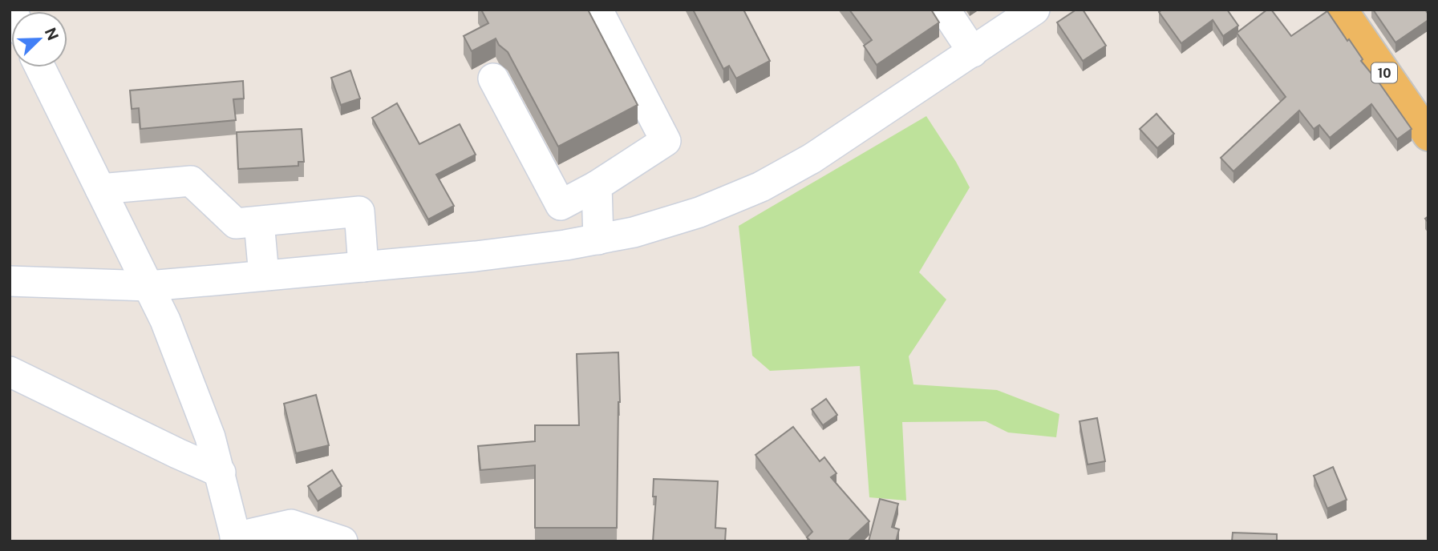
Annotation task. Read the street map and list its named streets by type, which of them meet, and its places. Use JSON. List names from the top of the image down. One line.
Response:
{"streets":{"main road":["10"]},"north":"top right"}
